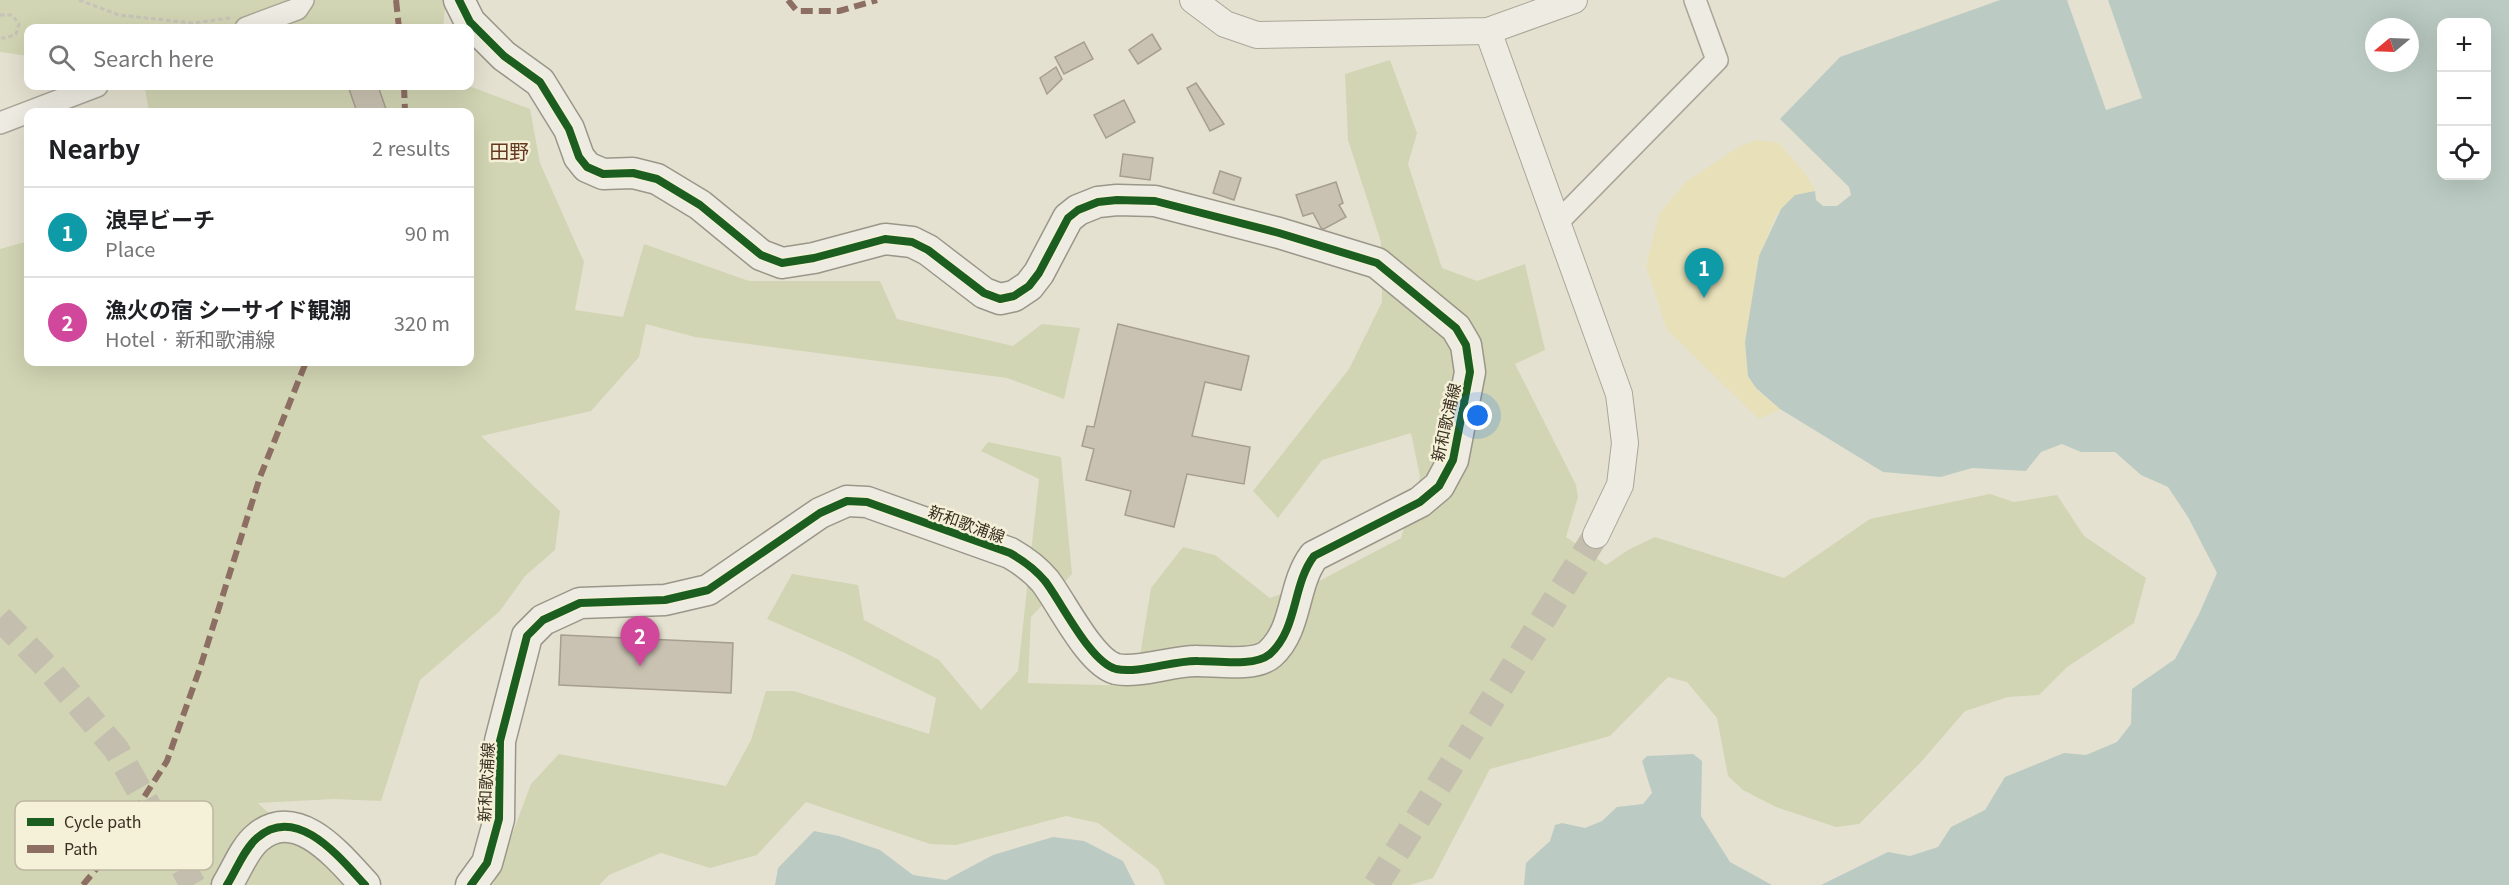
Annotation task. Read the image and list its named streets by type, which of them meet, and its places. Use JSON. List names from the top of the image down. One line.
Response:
{"streets":{"main road":["新和歌浦線"]},"districts":["田野"],"legend":["Cycle path","Path"],"north":"left","page":{"map_buttons":["+","−"],"search":"Search here","heading":["Nearby","2 results"],"list":[{"mark":"1","name":"浪早ビーチ","note":"Place","value":"90 m"},{"mark":"2","name":"漁火の宿 シーサイド観潮","note":"Hotel · 新和歌浦線","value":"320 m"}],"pins":["1","2"]}}
